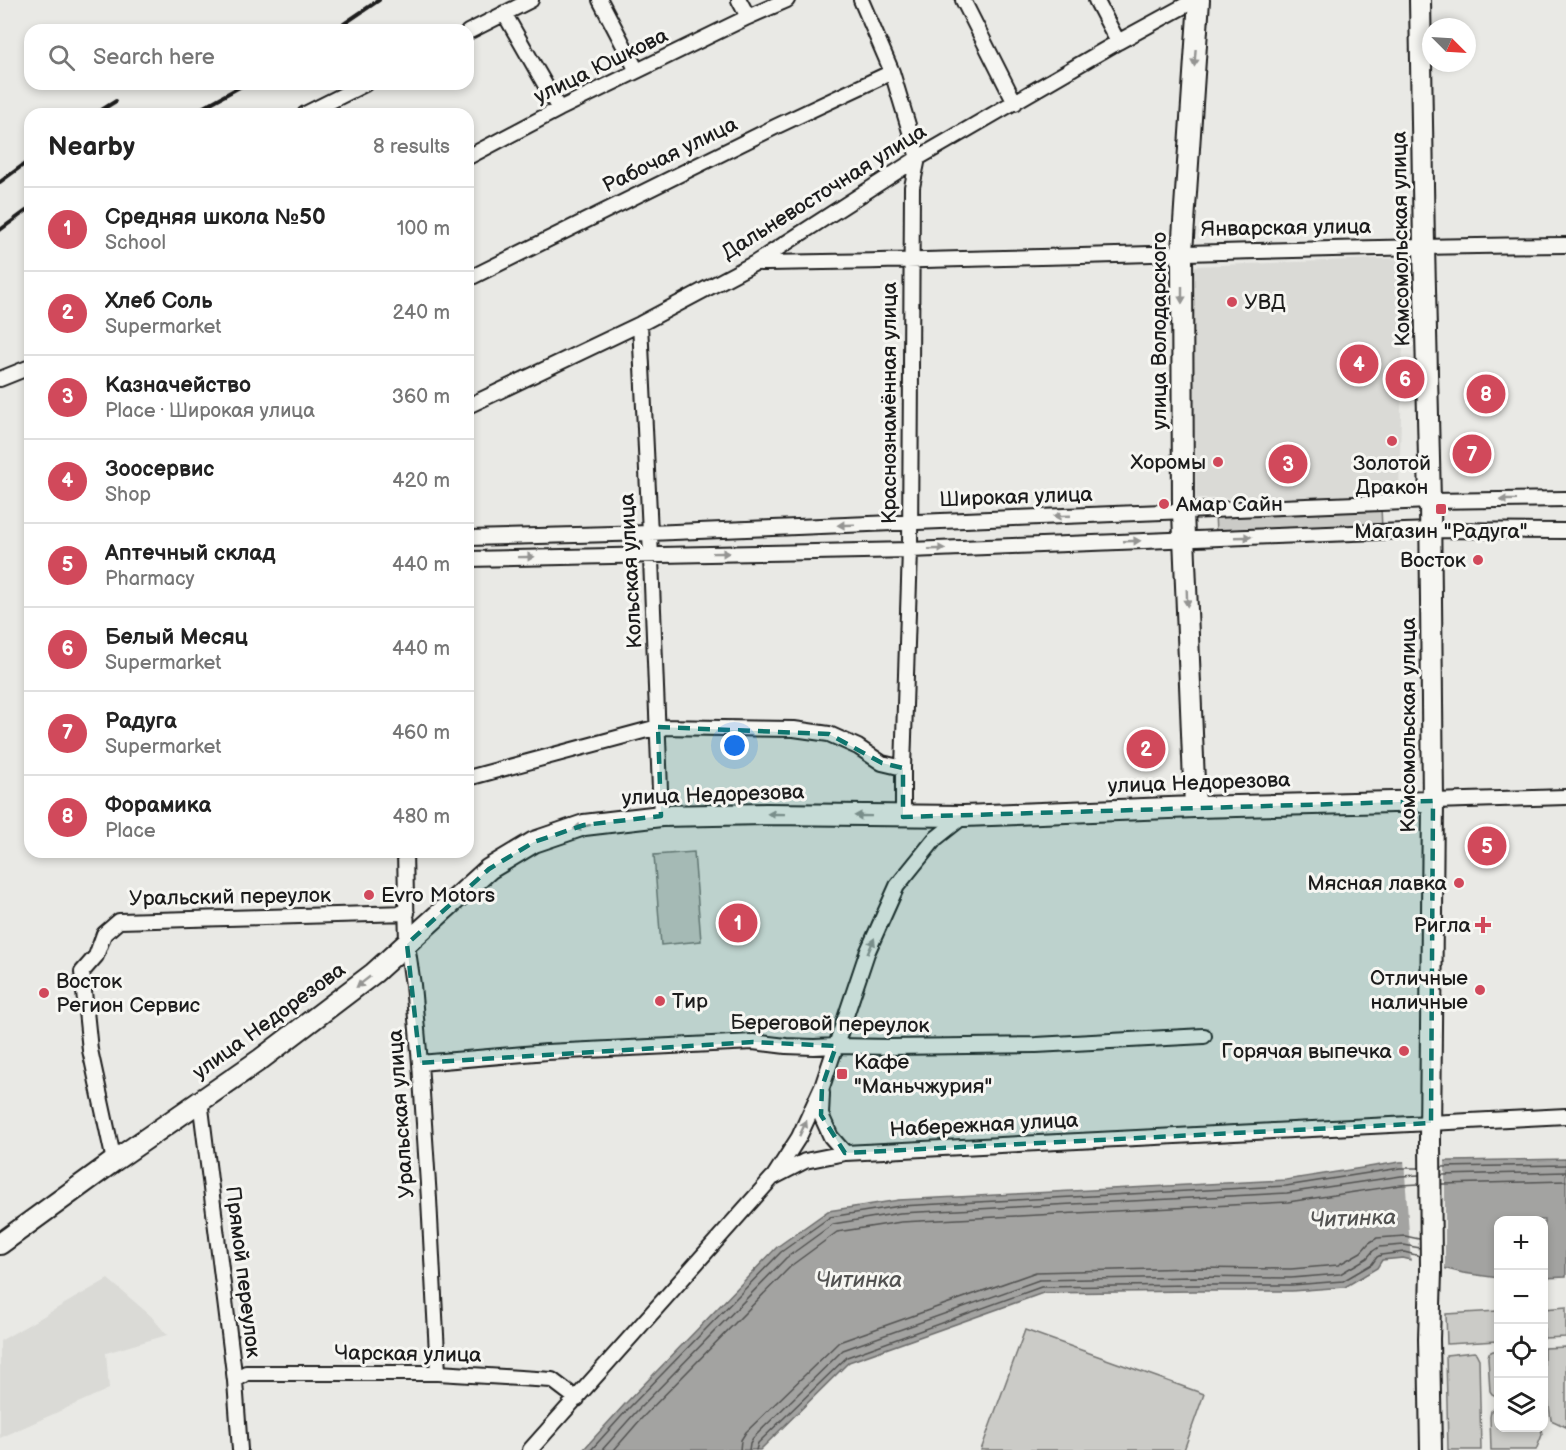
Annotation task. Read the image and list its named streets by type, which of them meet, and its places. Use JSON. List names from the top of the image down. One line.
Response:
{"streets":{"main road":["Комсомольская улица","улица Володарского","улица Недорезова"],"street":["улица Юшкова","Рабочая улица","Дальневосточная улица","Январская улица","Краснознамённая улица","Широкая улица","Кольская улица","Уральский переулок","Береговой переулок","Уральская улица","Набережная улица","Прямой переулок","Чарская улица"]},"crossings":[["Рабочая улица","Краснознамённая улица"],["Дальневосточная улица","Январская улица"],["Дальневосточная улица","улица Володарского"],["Дальневосточная улица","Краснознамённая улица"],["Дальневосточная улица","Кольская улица"],["Январская улица","Комсомольская улица"],["Январская улица","улица Володарского"],["Январская улица","Краснознамённая улица"],["Комсомольская улица","Широкая улица"],["Комсомольская улица","улица Недорезова"],["Комсомольская улица","Набережная улица"],["улица Володарского","Широкая улица"],["улица Володарского","улица Недорезова"],["Краснознамённая улица","Широкая улица"],["Краснознамённая улица","улица Недорезова"],["Широкая улица","Кольская улица"],["Кольская улица","улица Недорезова"],["улица Недорезова","Уральский переулок"],["улица Недорезова","Уральская улица"],["улица Недорезова","Прямой переулок"],["Уральский переулок","Уральская улица"],["Береговой переулок","Уральская улица"],["Уральская улица","Чарская улица"],["Набережная улица","Чарская улица"],["Прямой переулок","Чарская улица"]],"one_way":["улица Володарского","улица Недорезова"],"water":["Читинка"],"places":{"other":["УВД","Золотой Дракон","Хоромы","Амар Сайн","Восток","Мясная лавка","Evro Motors","Отличные наличные","Восток Регион Сервис","Тир","Горячая выпечка"],"transit":["Магазин \"Радуга\"","Кафе \"Маньчжурия\""],"health":["Ригла"]},"north":"bottom right","page":{"search":"Search here","heading":["Nearby","8 results"],"list":[{"mark":"1","name":"Средняя школа №50","note":"School","value":"100 m"},{"mark":"2","name":"Хлеб Соль","note":"Supermarket","value":"240 m"},{"mark":"3","name":"Казначейство","note":"Place · Широкая улица","value":"360 m"},{"mark":"4","name":"Зоосервис","note":"Shop","value":"420 m"},{"mark":"5","name":"Аптечный склад","note":"Pharmacy","value":"440 m"},{"mark":"6","name":"Белый Месяц","note":"Supermarket","value":"440 m"},{"mark":"7","name":"Радуга","note":"Supermarket","value":"460 m"},{"mark":"8","name":"Форамика","note":"Place","value":"480 m"}],"pins":["4","6","8","7","3","2","5","1"],"map_buttons":["+","−"]}}
